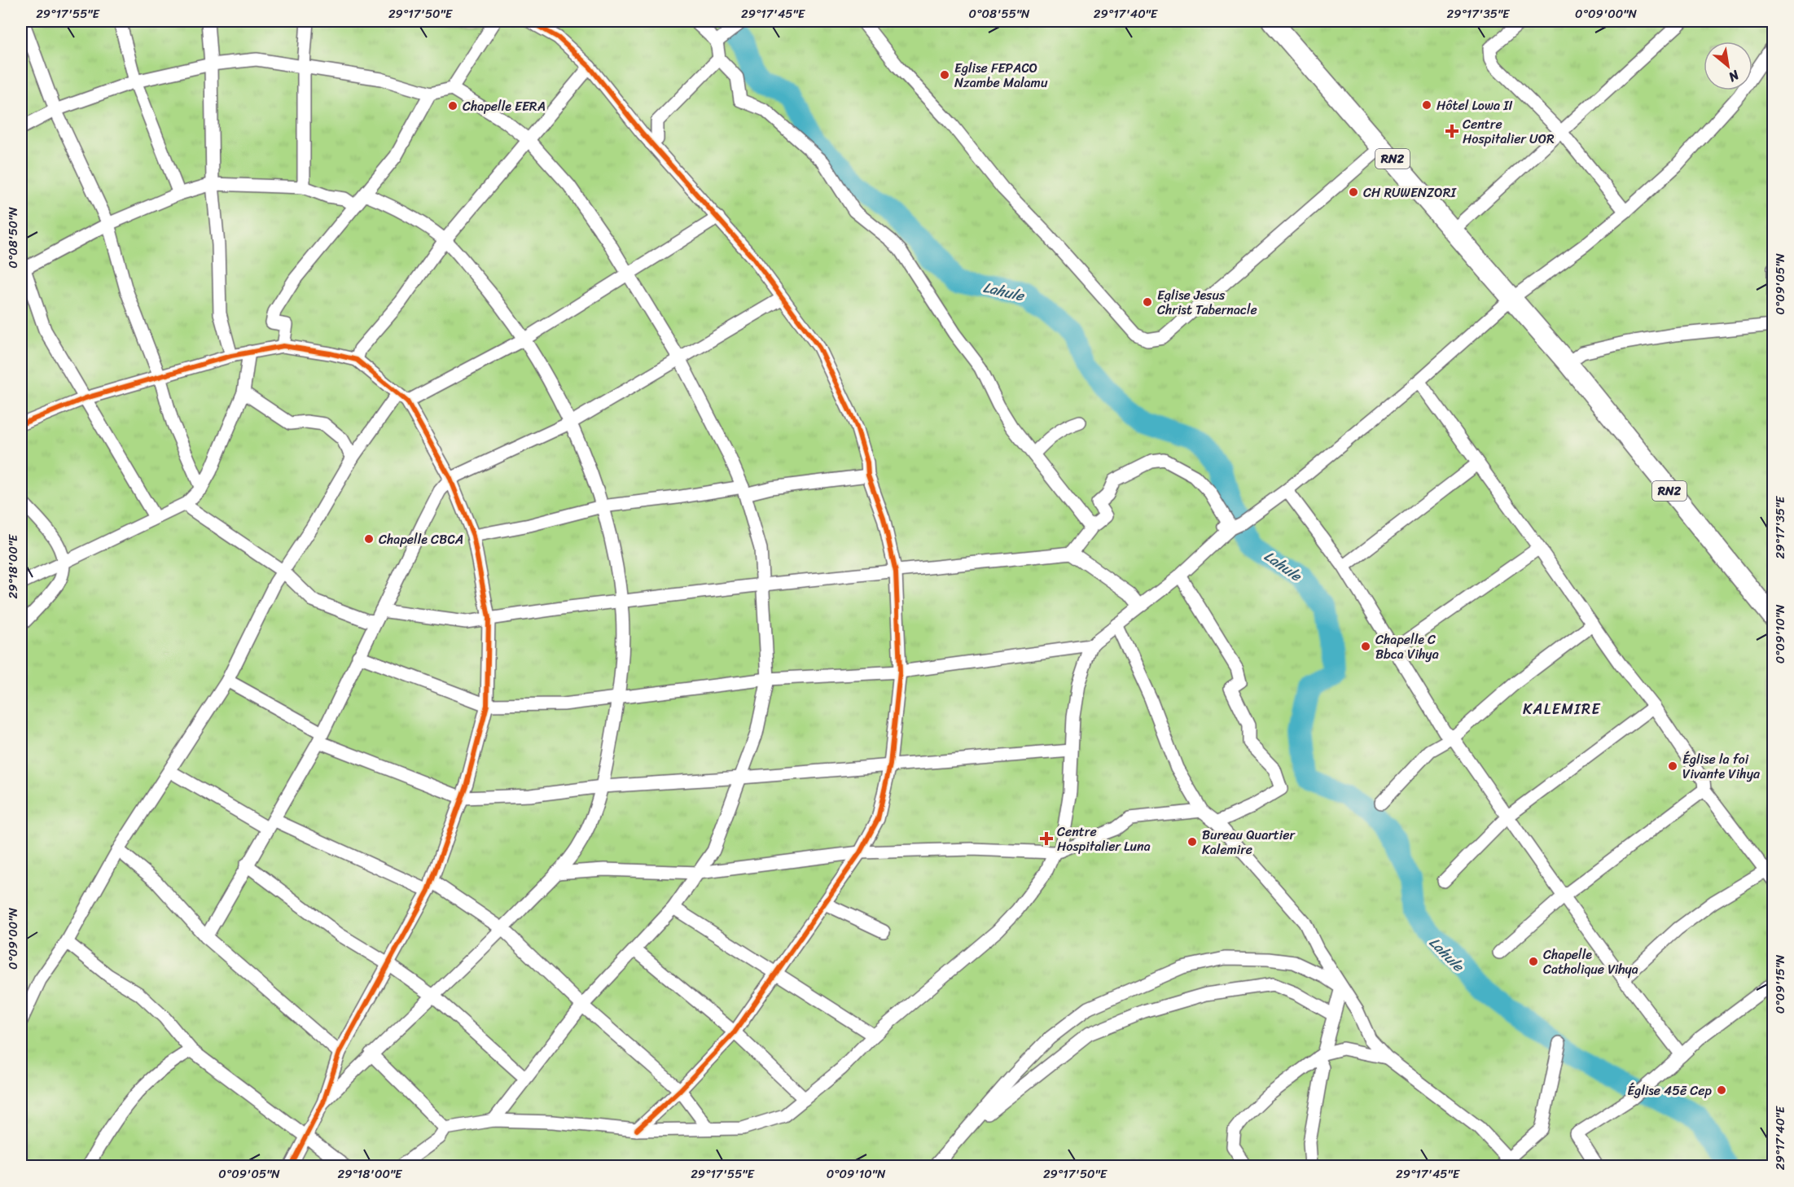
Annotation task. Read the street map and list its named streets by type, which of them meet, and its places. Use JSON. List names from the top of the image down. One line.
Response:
{"streets":{"highway":["RN2"]},"districts":["KALEMIRE"],"water":["Lahule"],"places":{"other":["Eglise FEPACO Nzambe Malamu","Hôtel Lowa II","Chapelle EERA","CH RUWENZORI","Eglise Jesus Christ Tabernacle","Chapelle CBCA","Chapelle C Bbca Vihya","Église la foi Vivante Vihya","Bureau Quartier Kalemire","Chapelle Catholique Vihya","Église 45ē Cep"],"health":["Centre Hospitalier UOR","Centre Hospitalier Luna"]},"north":"bottom right","coordinates":["29°17'55\"E","29°17'50\"E","29°17'45\"E","0°08'55\"N","29°17'40\"E","29°17'35\"E","0°09'00\"N","0°08'50\"N","0°09'05\"N","29°18'00\"E","0°09'10\"N","0°09'15\"N"]}
